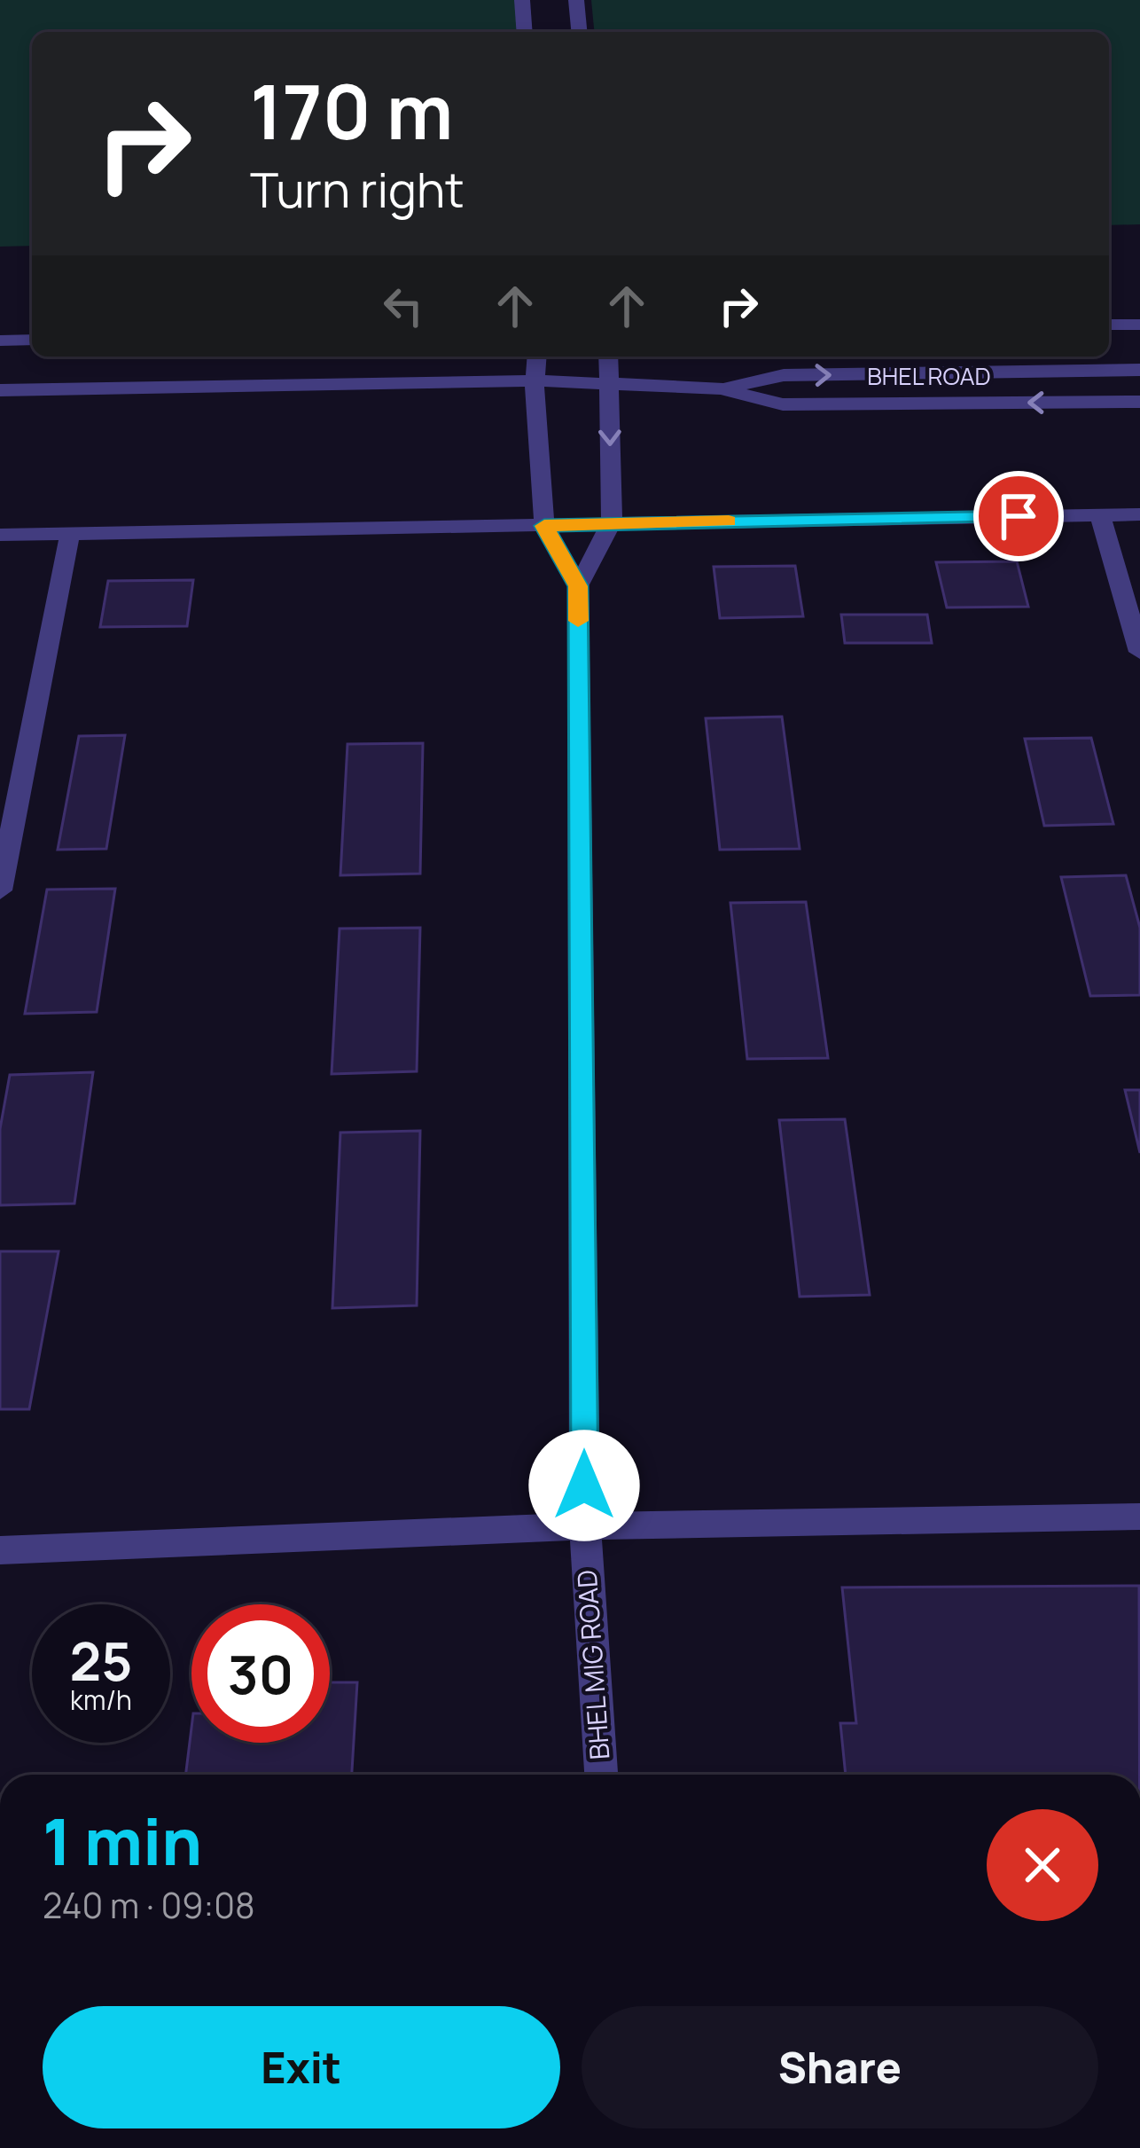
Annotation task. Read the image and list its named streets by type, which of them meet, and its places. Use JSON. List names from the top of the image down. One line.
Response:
{"streets":{"street":["BHEL ROAD","BHEL MIG ROAD"]},"crossings":[["BHEL ROAD","BHEL MIG ROAD"]],"page":{"turn":["170 m","Turn right"],"speed":"25 km/h","limit":"30","heading":["1 min","240 m · 09:08"],"buttons":["Exit","Share"]}}
